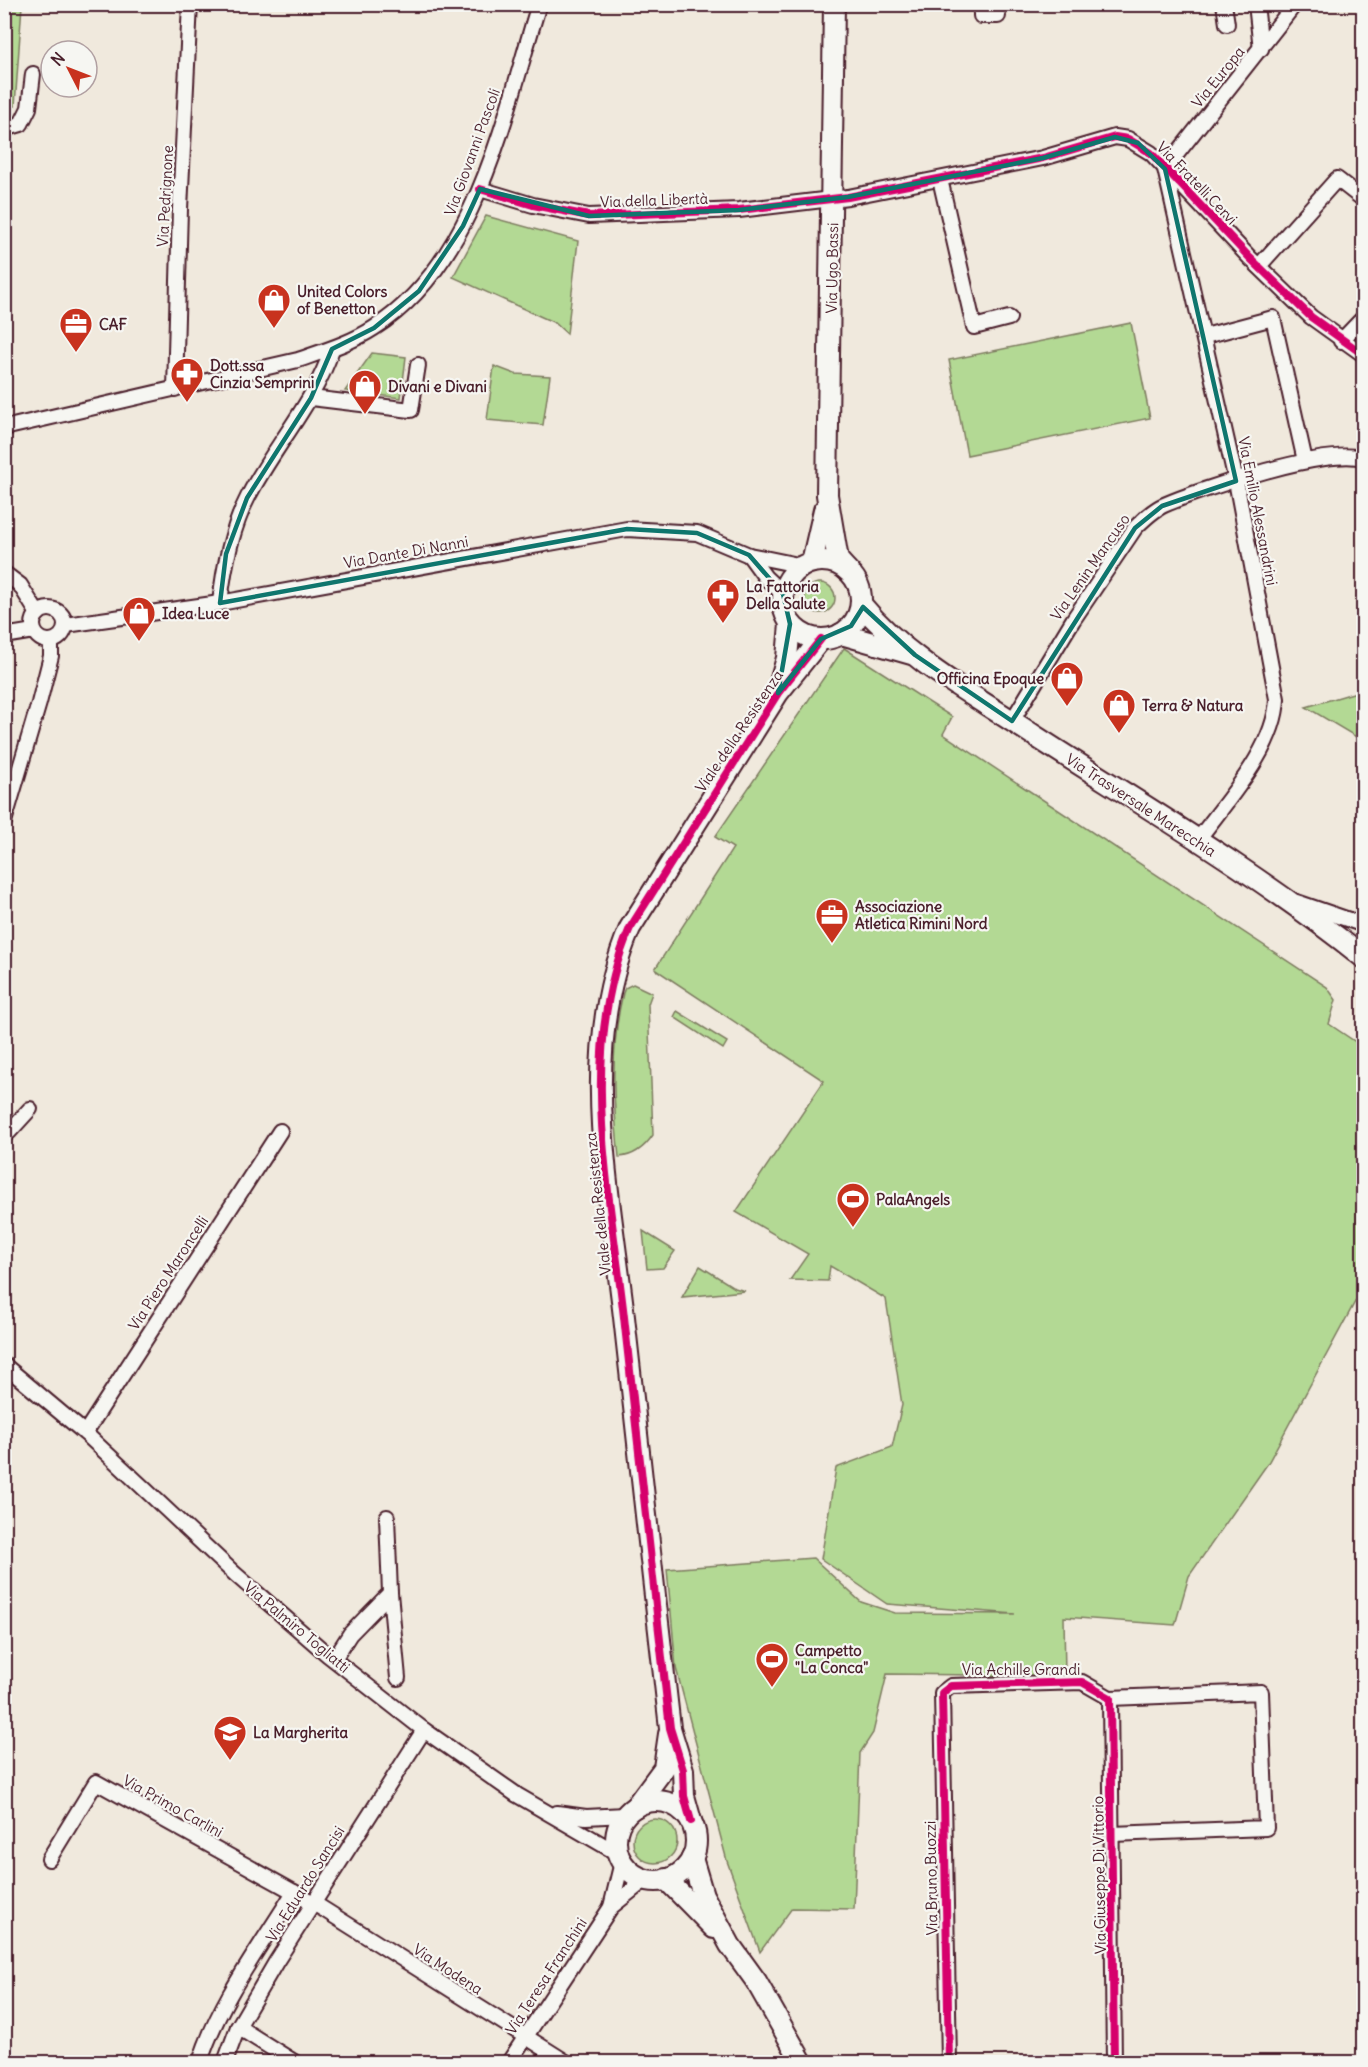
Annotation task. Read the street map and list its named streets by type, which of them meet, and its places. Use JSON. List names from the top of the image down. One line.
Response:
{"streets":{"street":["Via Europa","Via Giovanni Pascoli","Via Fratelli Cervi","Via Pedrignone","Via della Libertà","Via Ugo Bassi","Via Emilio Alessandrini","Via Dante Di Nanni","Via Lenin Mancuso","Viale della Resistenza","Via Trasversale Marecchia","Via Piero Maroncelli","Via Palmiro Togliatti","Via Achille Grandi","Via Primo Carlini","Via Giuseppe Di Vittorio","Via Bruno Buozzi","Via Eduardo Sancisi","Via Modena","Via Teresa Franchini"]},"crossings":[["Via Europa","Via Fratelli Cervi"],["Via Europa","Via Emilio Alessandrini"],["Via Giovanni Pascoli","Via Pedrignone"],["Via Giovanni Pascoli","Via della Libertà"],["Via Fratelli Cervi","Via della Libertà"],["Via Fratelli Cervi","Via Ugo Bassi"],["Via Fratelli Cervi","Via Emilio Alessandrini"],["Via della Libertà","Via Ugo Bassi"],["Via Ugo Bassi","Via Dante Di Nanni"],["Via Ugo Bassi","Viale della Resistenza"],["Via Ugo Bassi","Via Trasversale Marecchia"],["Via Emilio Alessandrini","Via Lenin Mancuso"],["Via Emilio Alessandrini","Via Trasversale Marecchia"],["Via Dante Di Nanni","Viale della Resistenza"],["Via Dante Di Nanni","Via Trasversale Marecchia"],["Via Lenin Mancuso","Via Trasversale Marecchia"],["Viale della Resistenza","Via Trasversale Marecchia"],["Viale della Resistenza","Via Palmiro Togliatti"],["Via Piero Maroncelli","Via Palmiro Togliatti"],["Via Palmiro Togliatti","Via Eduardo Sancisi"],["Via Achille Grandi","Via Giuseppe Di Vittorio"],["Via Achille Grandi","Via Bruno Buozzi"],["Via Primo Carlini","Via Eduardo Sancisi"],["Via Primo Carlini","Via Modena"],["Via Eduardo Sancisi","Via Modena"],["Via Modena","Via Teresa Franchini"]],"places":{"shop":["United Colors of Benetton","Divani e Divani","Idea Luce","Officina Epoque","Terra & Natura"],"office":["CAF","Associazione Atletica Rimini Nord"],"pharmacy":["Dott.ssa Cinzia Semprini","La Fattoria Della Salute"],"sports":["PalaAngels","Campetto \"La Conca\""],"school or university":["La Margherita"]},"north":"top left"}
